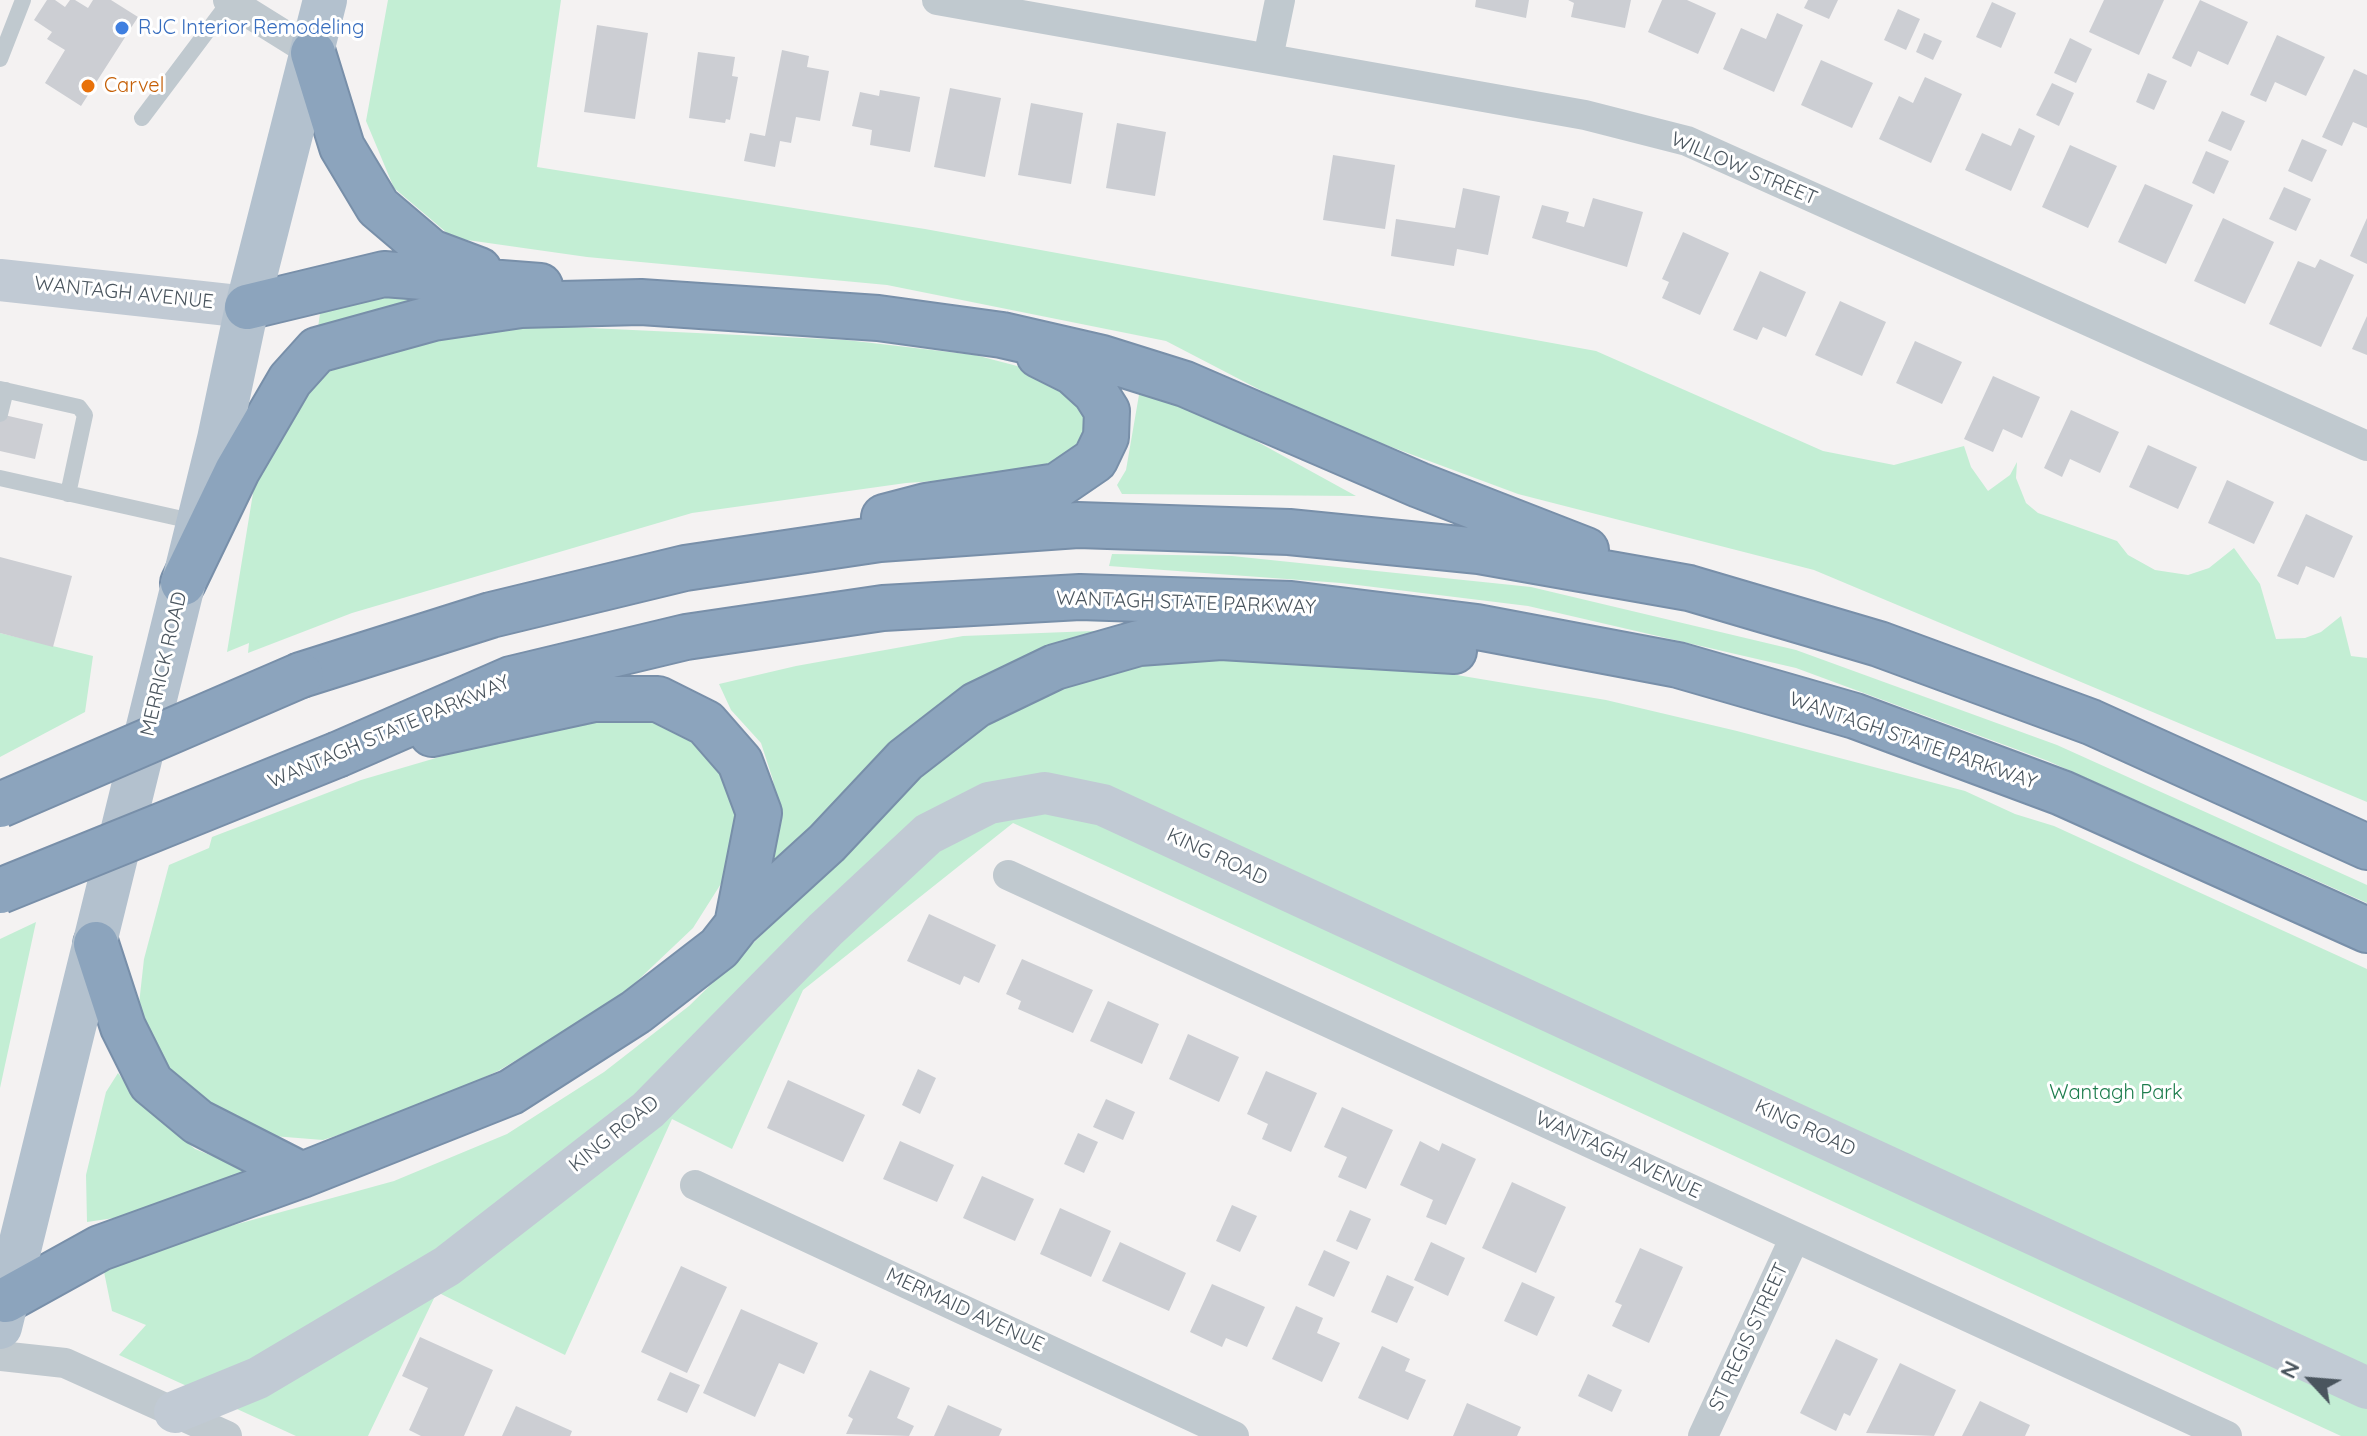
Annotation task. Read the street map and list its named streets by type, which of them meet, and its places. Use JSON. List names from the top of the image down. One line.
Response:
{"streets":{"highway":["WANTAGH STATE PARKWAY"],"main road":["MERRICK ROAD"],"street":["WILLOW STREET","WANTAGH AVENUE","KING ROAD","MERMAID AVENUE","ST REGIS STREET"]},"crossings":[["WANTAGH AVENUE","MERRICK ROAD"],["WANTAGH AVENUE","ST REGIS STREET"]],"parks":["Wantagh Park"],"places":["RJC Interior Remodeling","Carvel"],"north":"top left"}
